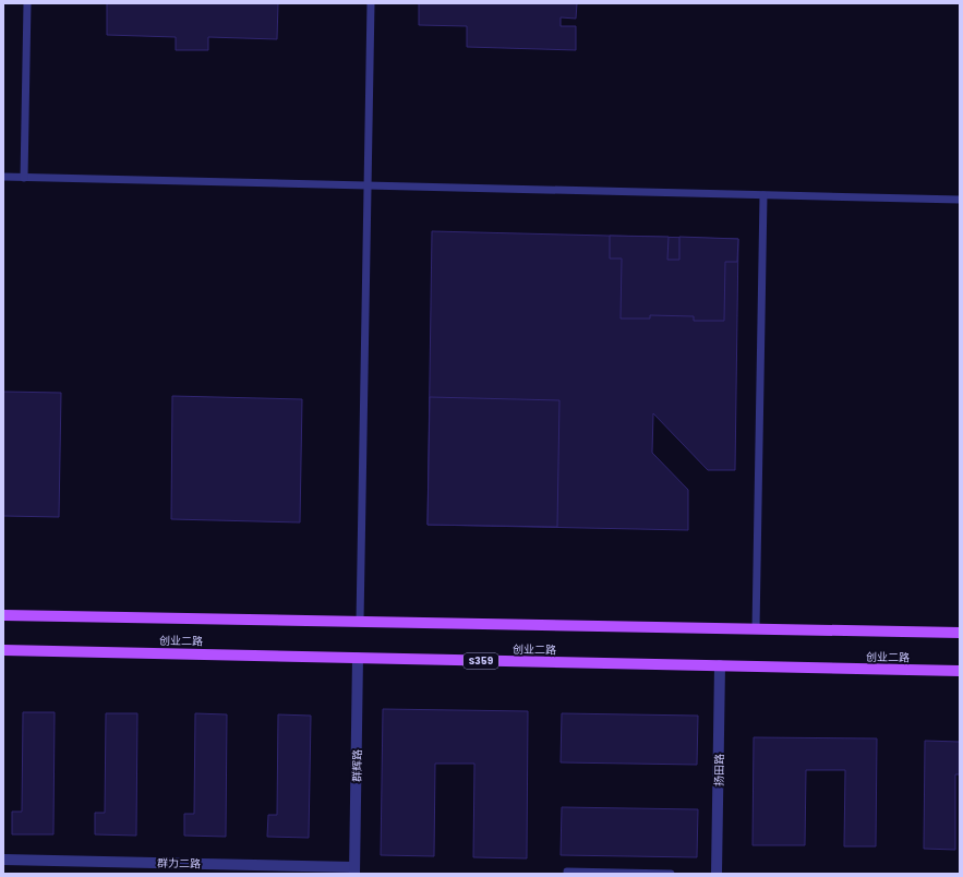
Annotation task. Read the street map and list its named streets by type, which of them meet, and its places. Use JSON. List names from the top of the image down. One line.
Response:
{"streets":{"main road":["创业二路","S359"],"street":["群辉路","扬田路","群力二路"]},"crossings":[["创业二路","群辉路"],["创业二路","扬田路"],["群辉路","群力二路"]]}
